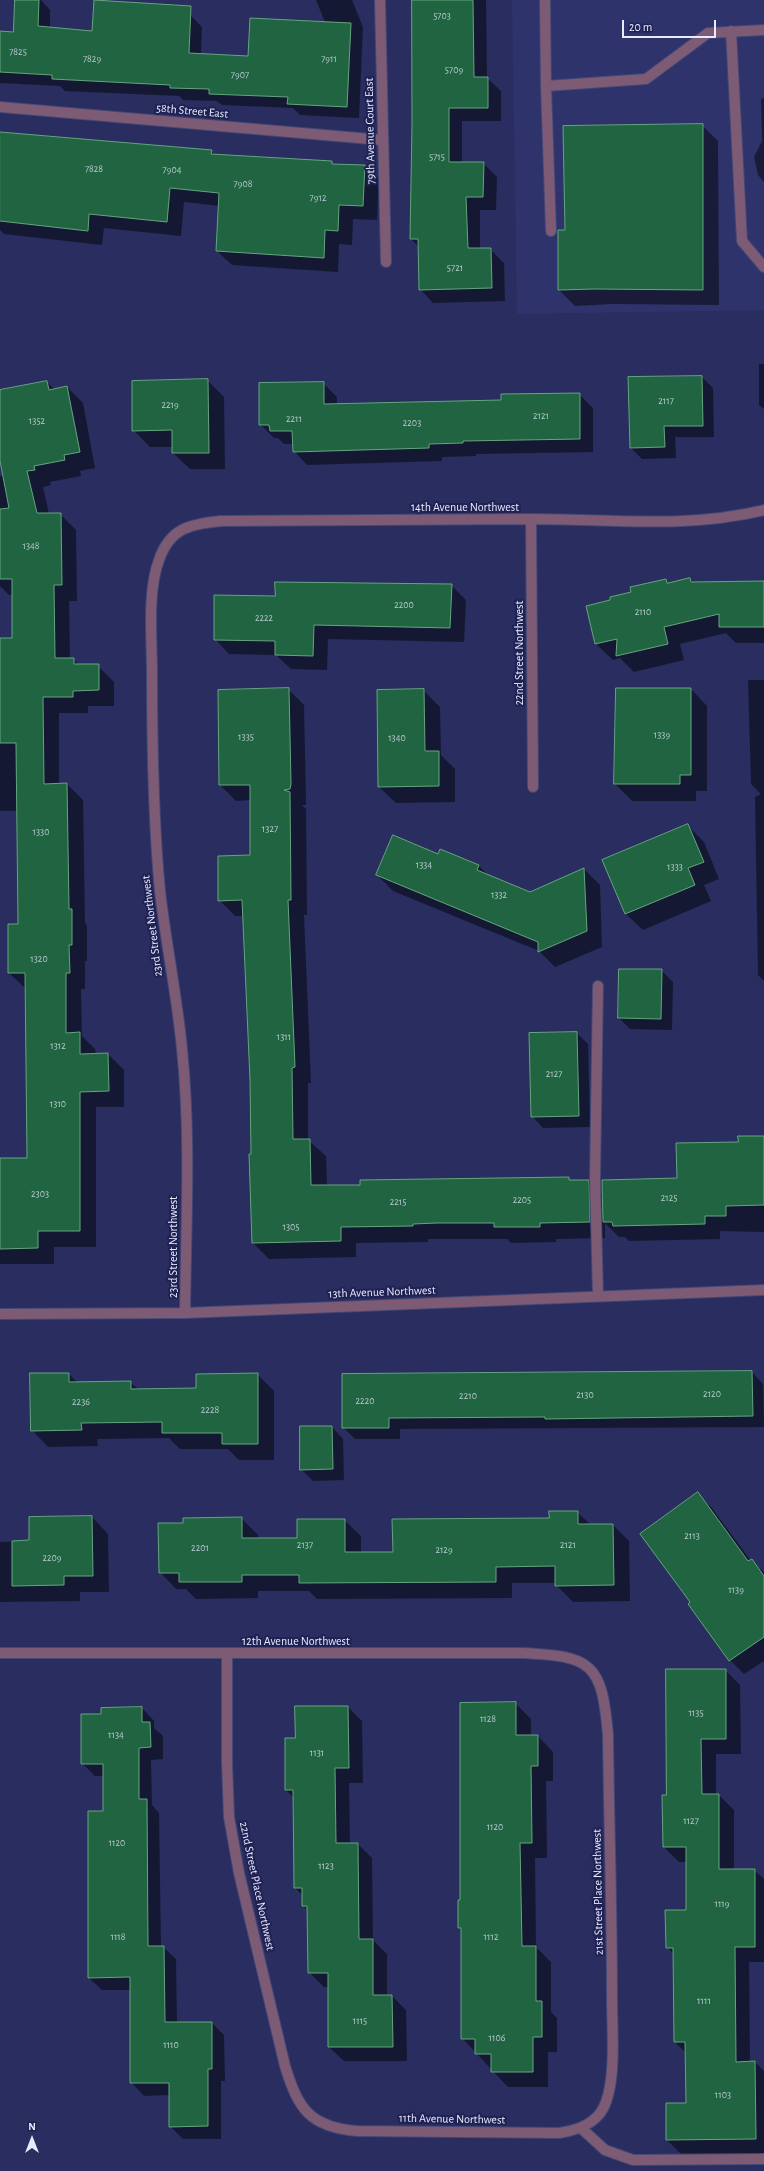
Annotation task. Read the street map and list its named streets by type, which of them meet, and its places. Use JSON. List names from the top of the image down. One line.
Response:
{"streets":{"street":["58th Street East","79th Avenue Court East","14th Avenue Northwest","22nd Street Northwest","23rd Street Northwest","13th Avenue Northwest","12th Avenue Northwest","22nd Street Place Northwest","21st Street Place Northwest","11th Avenue Northwest"]},"crossings":[["58th Street East","79th Avenue Court East"],["14th Avenue Northwest","22nd Street Northwest"],["14th Avenue Northwest","23rd Street Northwest"],["23rd Street Northwest","13th Avenue Northwest"],["12th Avenue Northwest","22nd Street Place Northwest"],["12th Avenue Northwest","21st Street Place Northwest"],["22nd Street Place Northwest","11th Avenue Northwest"],["21st Street Place Northwest","11th Avenue Northwest"]],"house_numbers":["5703","7825","7829","7911","5709","7907","5715","7828","7904","7908","7912","5721","2117","2219","2121","2211","1352","2203","1348","2200","2110","2222","1339","1335","1340","1327","1330","1334","1333","1332","1320","1311","1312","2127","1310","2303","2125","2205","2215","1305","2120","2130","2210","2220","2236","2228","2113","2137","2121","2201","2129","2209","1139","1135","1128","1134","1131","1127","1120","1120","1123","1119","1118","1112","1111","1115","1106","1110","1103"],"scale_bar":"20 m","north":"top"}
